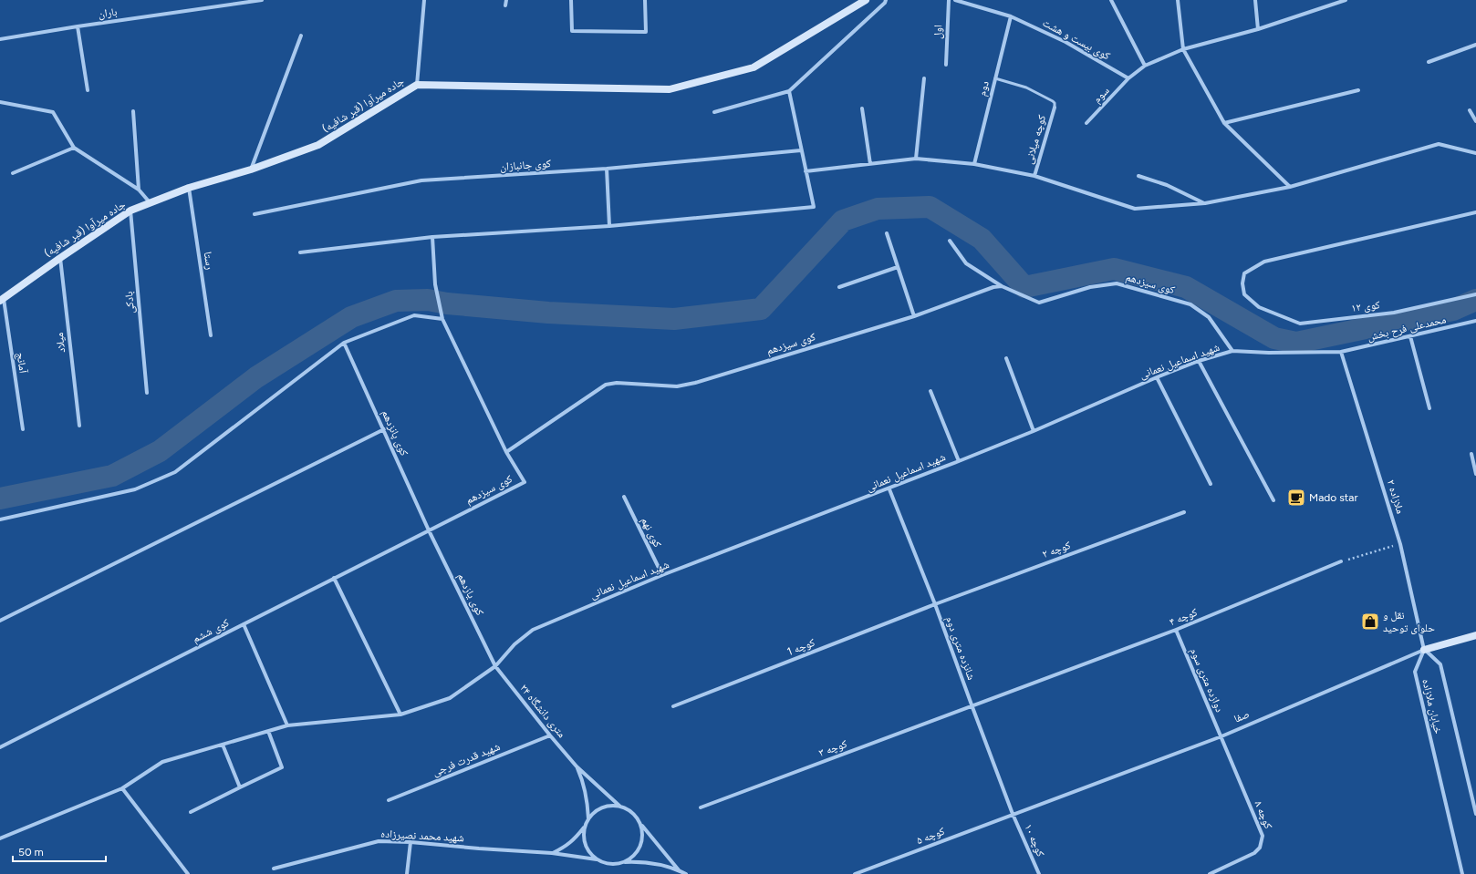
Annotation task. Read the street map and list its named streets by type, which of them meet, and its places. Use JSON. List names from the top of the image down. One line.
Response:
{"streets":{"street":["باران","اول","کوی بیست و هشت","دوم","سوم","جاده میرآوا (قبر شافیه)","کوچه میلانی","کوی جانبازان","رستا","کوی سیزدهم","بادکی","کوی ۱۲","محمدعلی فرح بخش","میلاد","شهید اسماعیل نعمانی","آمانج","کوی پانزدهم","ملازاده ۲","کوی نهم","کوچه ۲","کوی یازدهم","کوچه ۴","کوی ششم","کوچه 1","شانزده متری دوم","دوازده متری سوم","خیابان ملازاده","۲۴ متری دانشگاه","صفا","کوچه ۳","شهید قدرت فرجی","کوچه ۸","شهید محمد نصیرزاده","کوچه ۵","کوچه ۱۰"]},"crossings":[["کوی بیست و هشت","دوم"],["کوی بیست و هشت","سوم"],["جاده میرآوا (قبر شافیه)","رستا"],["جاده میرآوا (قبر شافیه)","بادکی"],["جاده میرآوا (قبر شافیه)","میلاد"],["جاده میرآوا (قبر شافیه)","آمانج"],["کوی سیزدهم","شهید اسماعیل نعمانی"],["کوی سیزدهم","کوی پانزدهم"],["کوی سیزدهم","کوی یازدهم"],["کوی سیزدهم","کوی ششم"],["محمدعلی فرح بخش","شهید اسماعیل نعمانی"],["محمدعلی فرح بخش","ملازاده ۲"],["شهید اسماعیل نعمانی","ملازاده ۲"],["شهید اسماعیل نعمانی","کوی نهم"],["شهید اسماعیل نعمانی","کوی یازدهم"],["شهید اسماعیل نعمانی","شانزده متری دوم"],["شهید اسماعیل نعمانی","۲۴ متری دانشگاه"],["کوی پانزدهم","کوی یازدهم"],["کوی پانزدهم","کوی ششم"],["ملازاده ۲","خیابان ملازاده"],["ملازاده ۲","صفا"],["کوچه ۲","کوچه 1"],["کوچه ۲","شانزده متری دوم"],["کوی یازدهم","کوی ششم"],["کوی یازدهم","۲۴ متری دانشگاه"],["کوچه ۴","شانزده متری دوم"],["کوچه ۴","دوازده متری سوم"],["کوچه ۴","کوچه ۳"],["کوچه 1","شانزده متری دوم"],["شانزده متری دوم","صفا"],["شانزده متری دوم","کوچه ۳"],["شانزده متری دوم","کوچه ۵"],["شانزده متری دوم","کوچه ۱۰"],["دوازده متری سوم","صفا"],["دوازده متری سوم","کوچه ۸"],["خیابان ملازاده","صفا"],["۲۴ متری دانشگاه","شهید قدرت فرجی"],["۲۴ متری دانشگاه","شهید محمد نصیرزاده"],["صفا","کوچه ۸"],["صفا","کوچه ۵"],["صفا","کوچه ۱۰"],["کوچه ۵","کوچه ۱۰"]],"places":{"cafe":["Mado star"],"shop":["نقل و حلوای توحید"]},"scale_bar":"50 m"}
